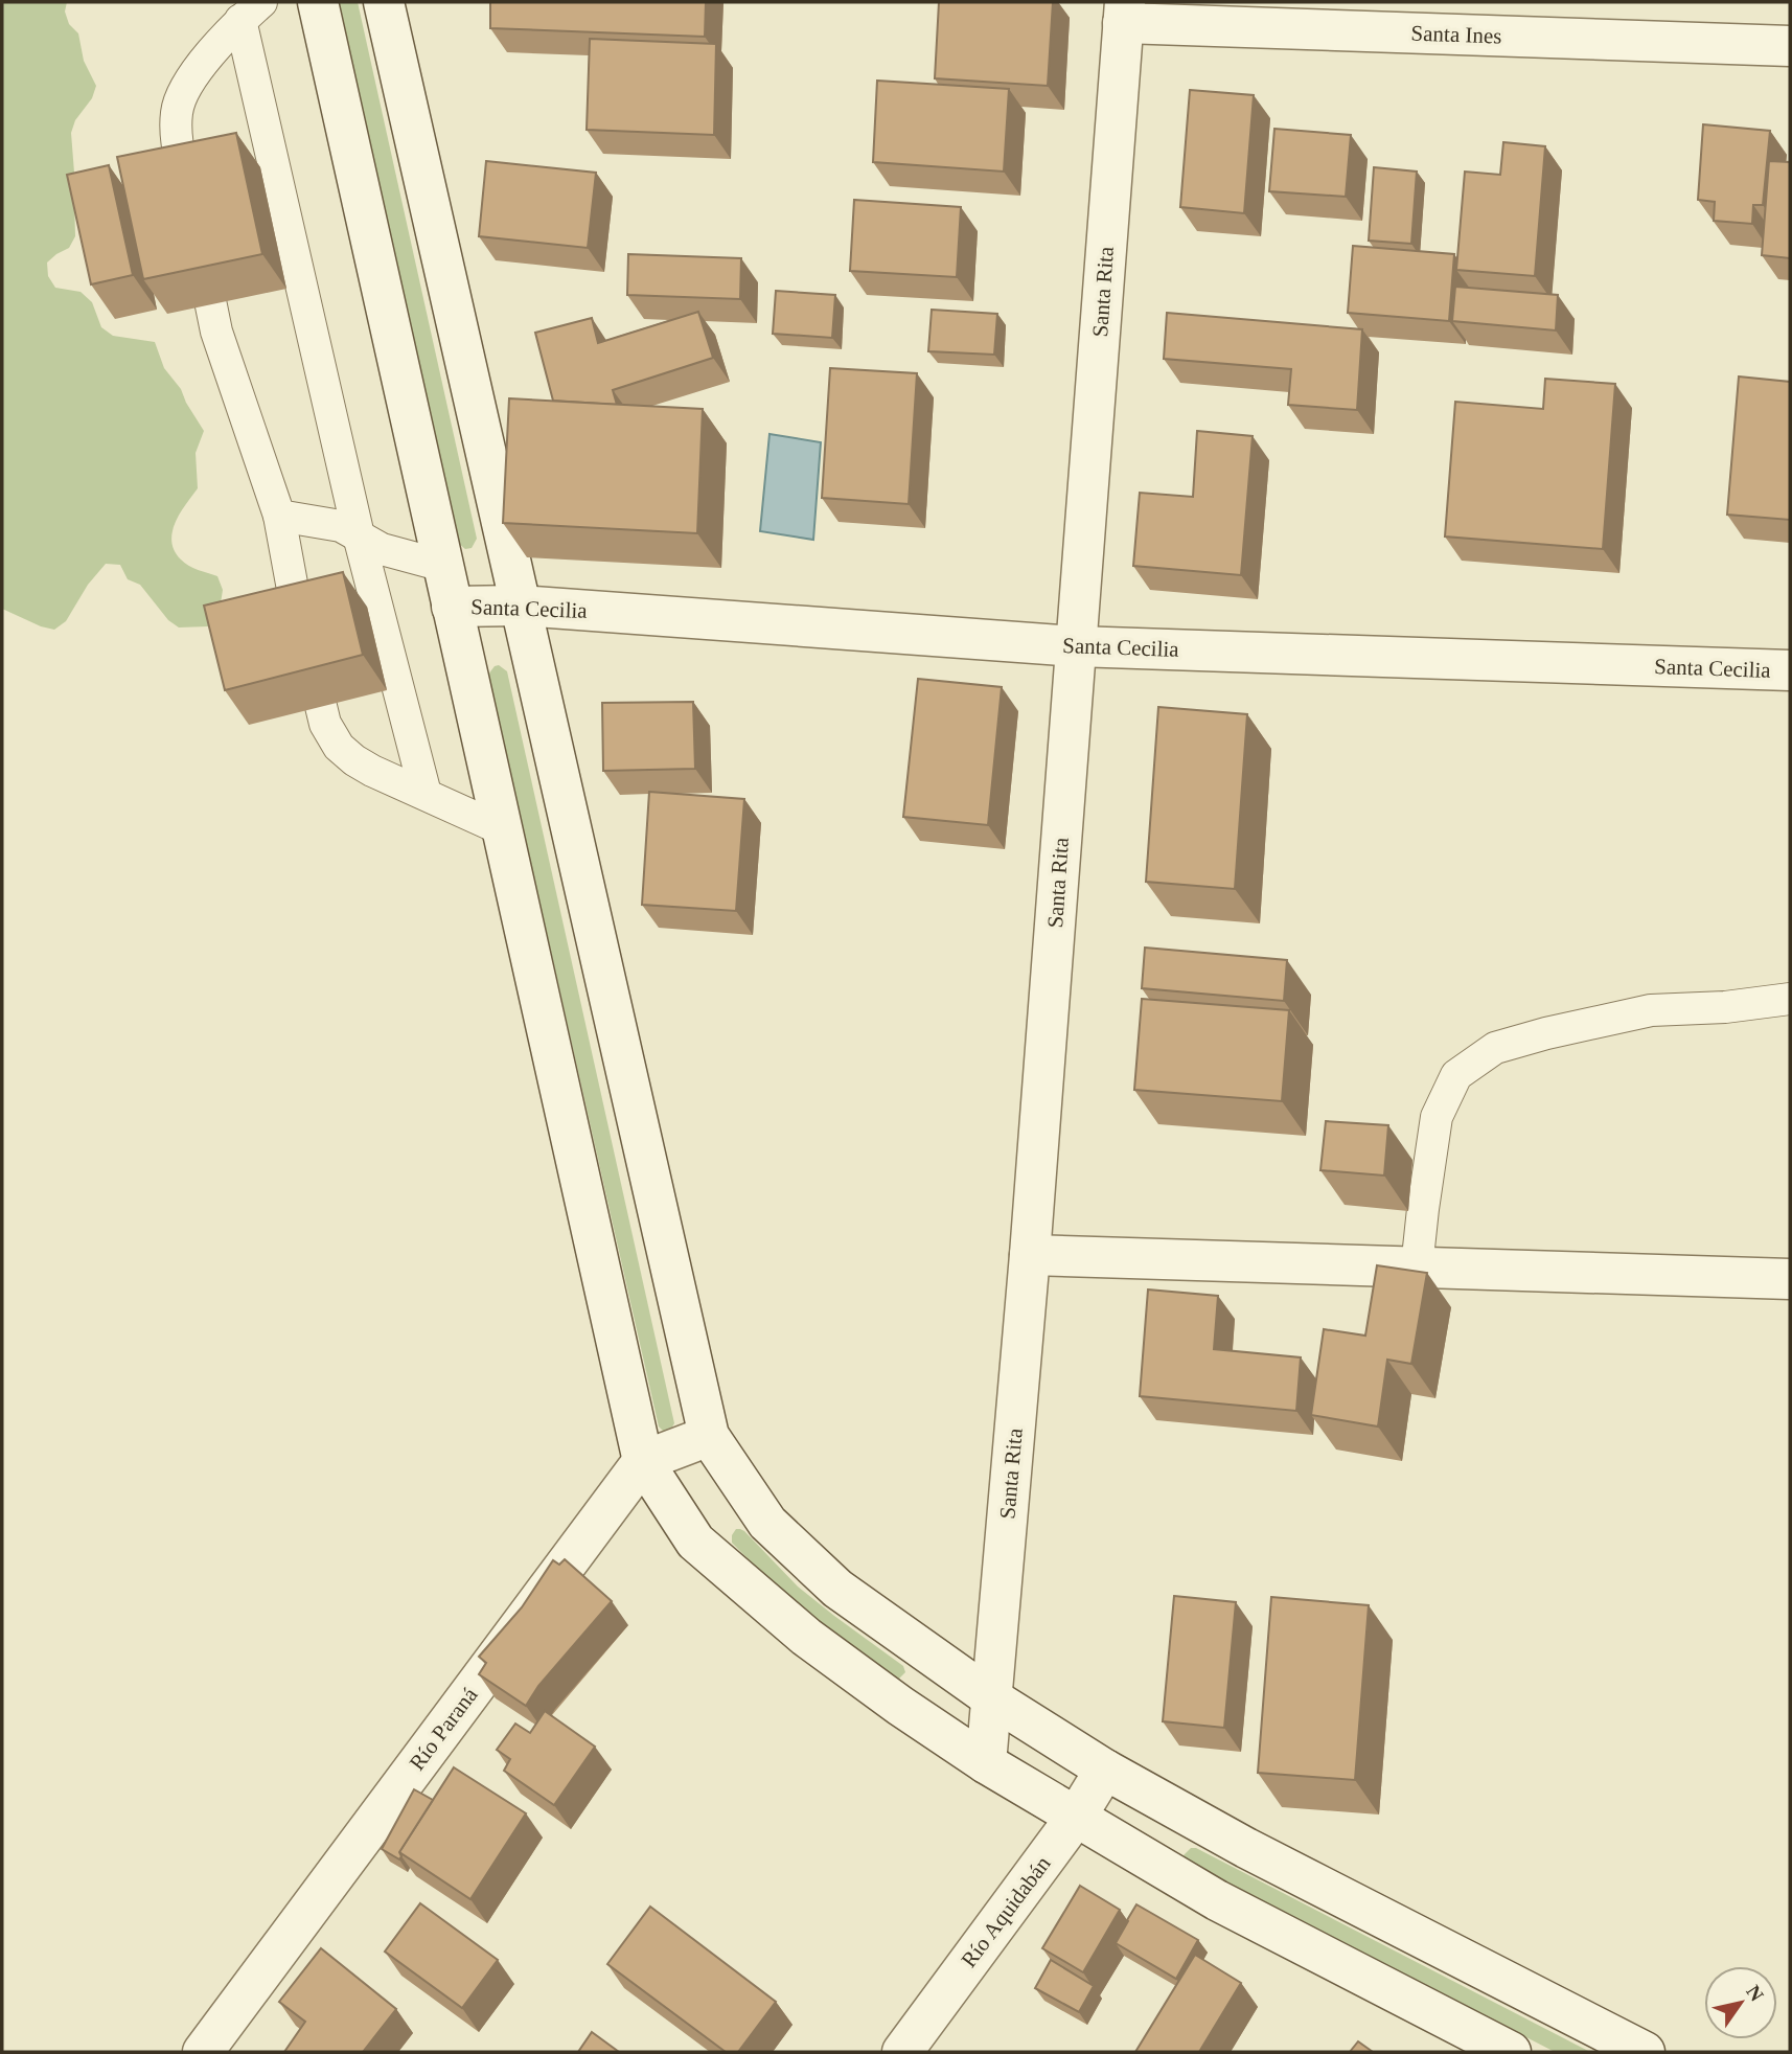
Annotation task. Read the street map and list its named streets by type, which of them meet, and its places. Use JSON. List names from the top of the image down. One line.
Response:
{"streets":{"street":["Santa Ines","Santa Rita","Santa Cecilia","Río Paraná","Río Aquidabán"]},"crossings":[["Santa Ines","Santa Rita"],["Santa Rita","Santa Cecilia"]],"north":"top right"}
